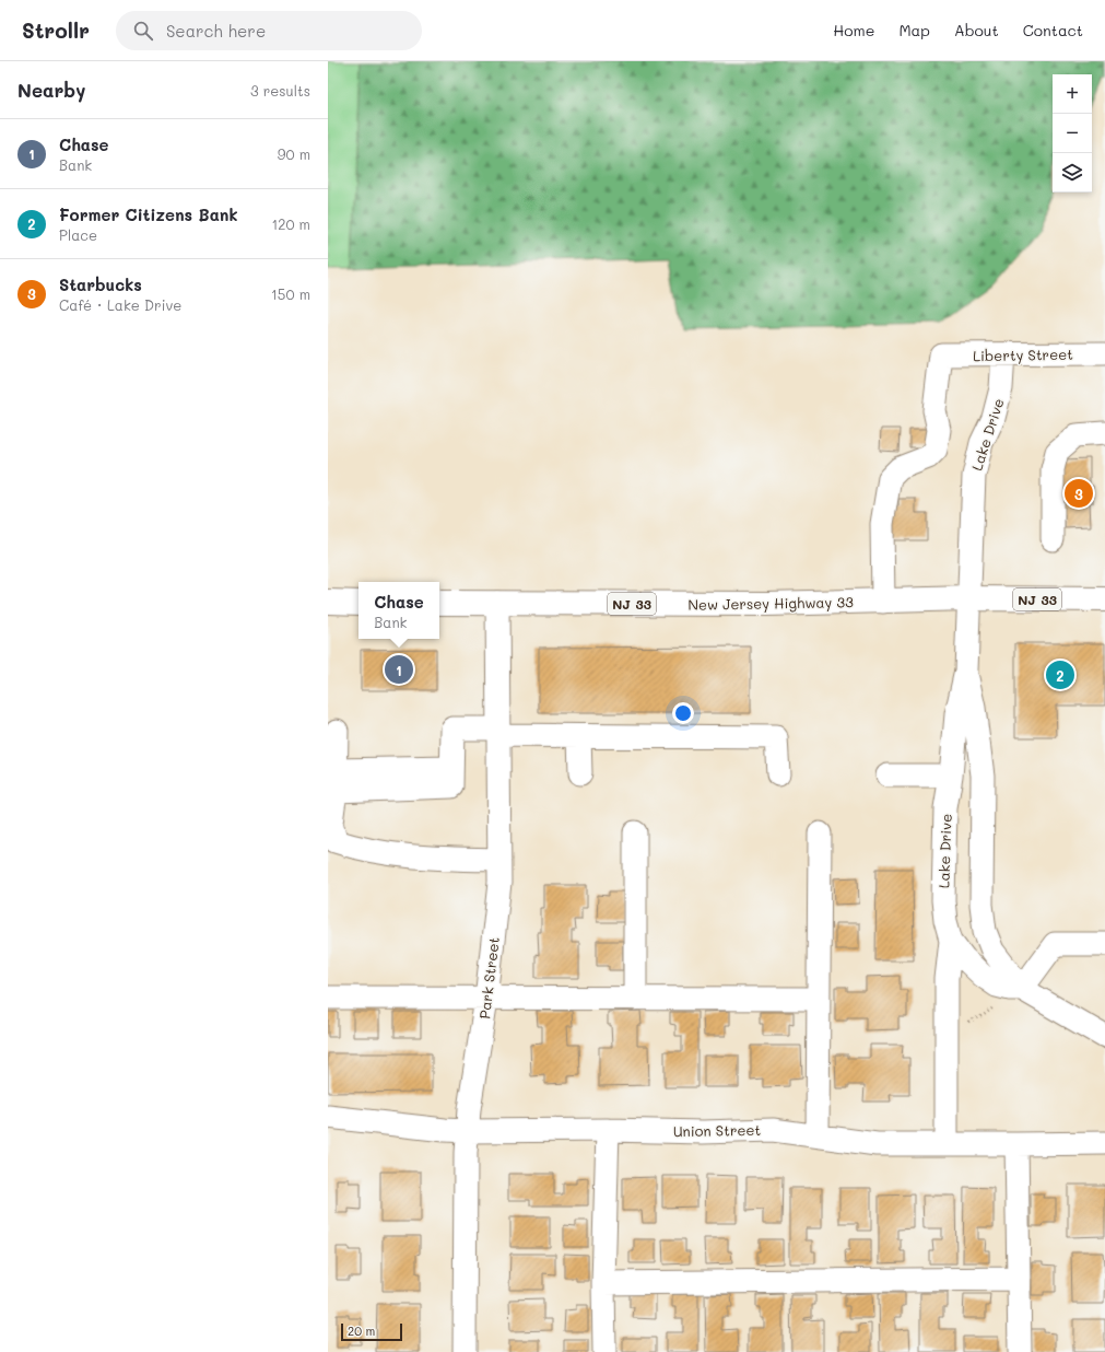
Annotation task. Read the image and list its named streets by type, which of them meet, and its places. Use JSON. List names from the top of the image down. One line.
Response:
{"streets":{"main road":["NJ 33","New Jersey Highway 33"],"street":["Liberty Street","Lake Drive","Park Street","Union Street"]},"crossings":[["Liberty Street","Lake Drive"],["Liberty Street","New Jersey Highway 33"],["Lake Drive","New Jersey Highway 33"],["New Jersey Highway 33","Park Street"],["Park Street","Union Street"]],"scale_bar":"20 m","page":{"header":"Strollr","search":"Search here","nav":["Home","Map","About","Contact"],"heading":["Nearby","3 results"],"map_buttons":["+","−"],"list":[{"mark":"1","name":"Chase","note":"Bank","value":"90 m"},{"mark":"2","name":"Former Citizens Bank","note":"Place","value":"120 m"},{"mark":"3","name":"Starbucks","note":"Café · Lake Drive","value":"150 m"}],"pins":["3","1","2"],"popup":["Chase","Bank"],"scale":"20 m"}}
